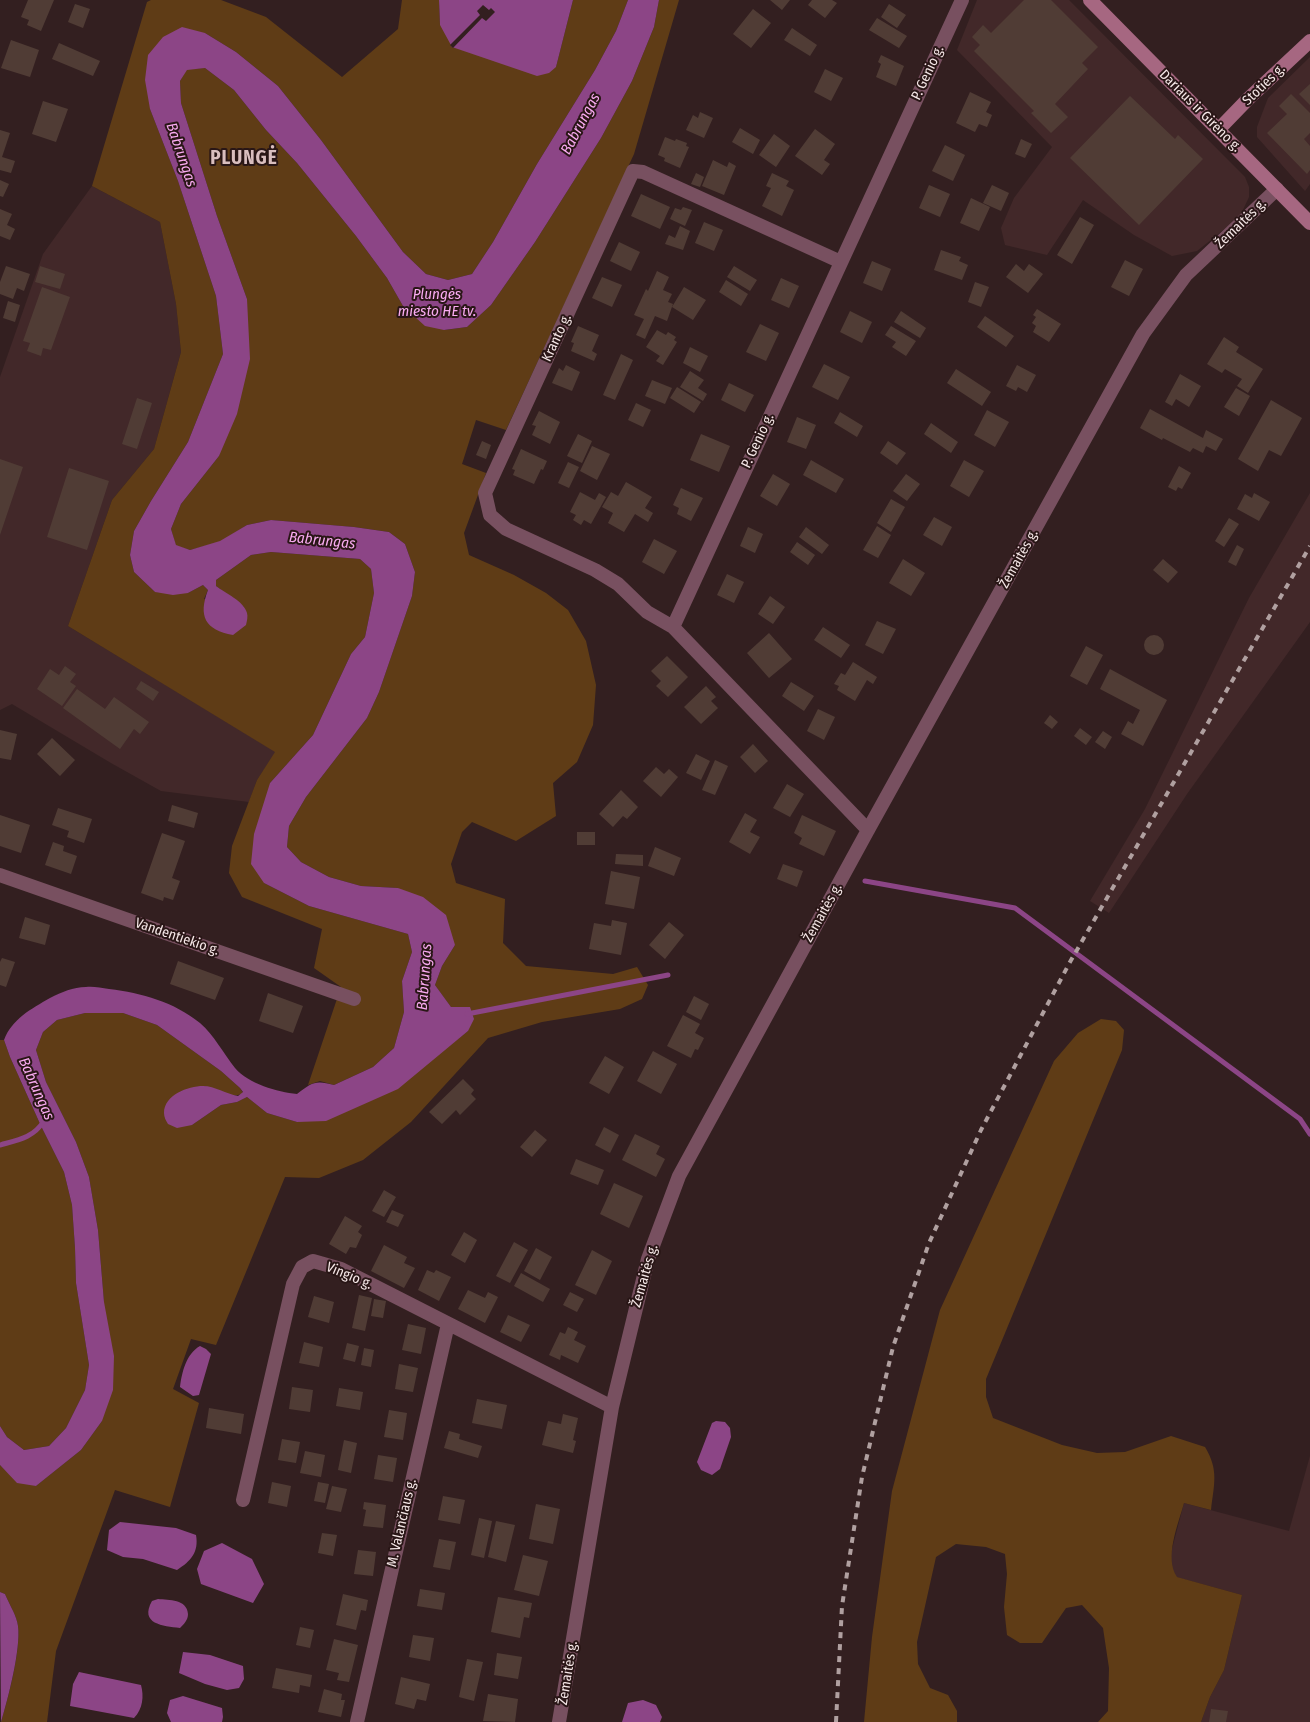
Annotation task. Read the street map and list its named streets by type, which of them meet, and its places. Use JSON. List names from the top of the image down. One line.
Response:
{"streets":{"main road":["Stoties g.","Dariaus ir Girėno g."],"street":["P. Genio g.","Žemaitės g.","Kranto g.","Vandentiekio g.","Vingio g.","M. Valančiaus g."]},"crossings":[["P. Genio g.","Kranto g."],["Stoties g.","Dariaus ir Girėno g."],["Dariaus ir Girėno g.","Žemaitės g."],["Žemaitės g.","Vingio g."],["Vingio g.","M. Valančiaus g."]],"districts":["PLUNGĖ"],"water":["Babrungas","Plungės miesto HE tv."]}
